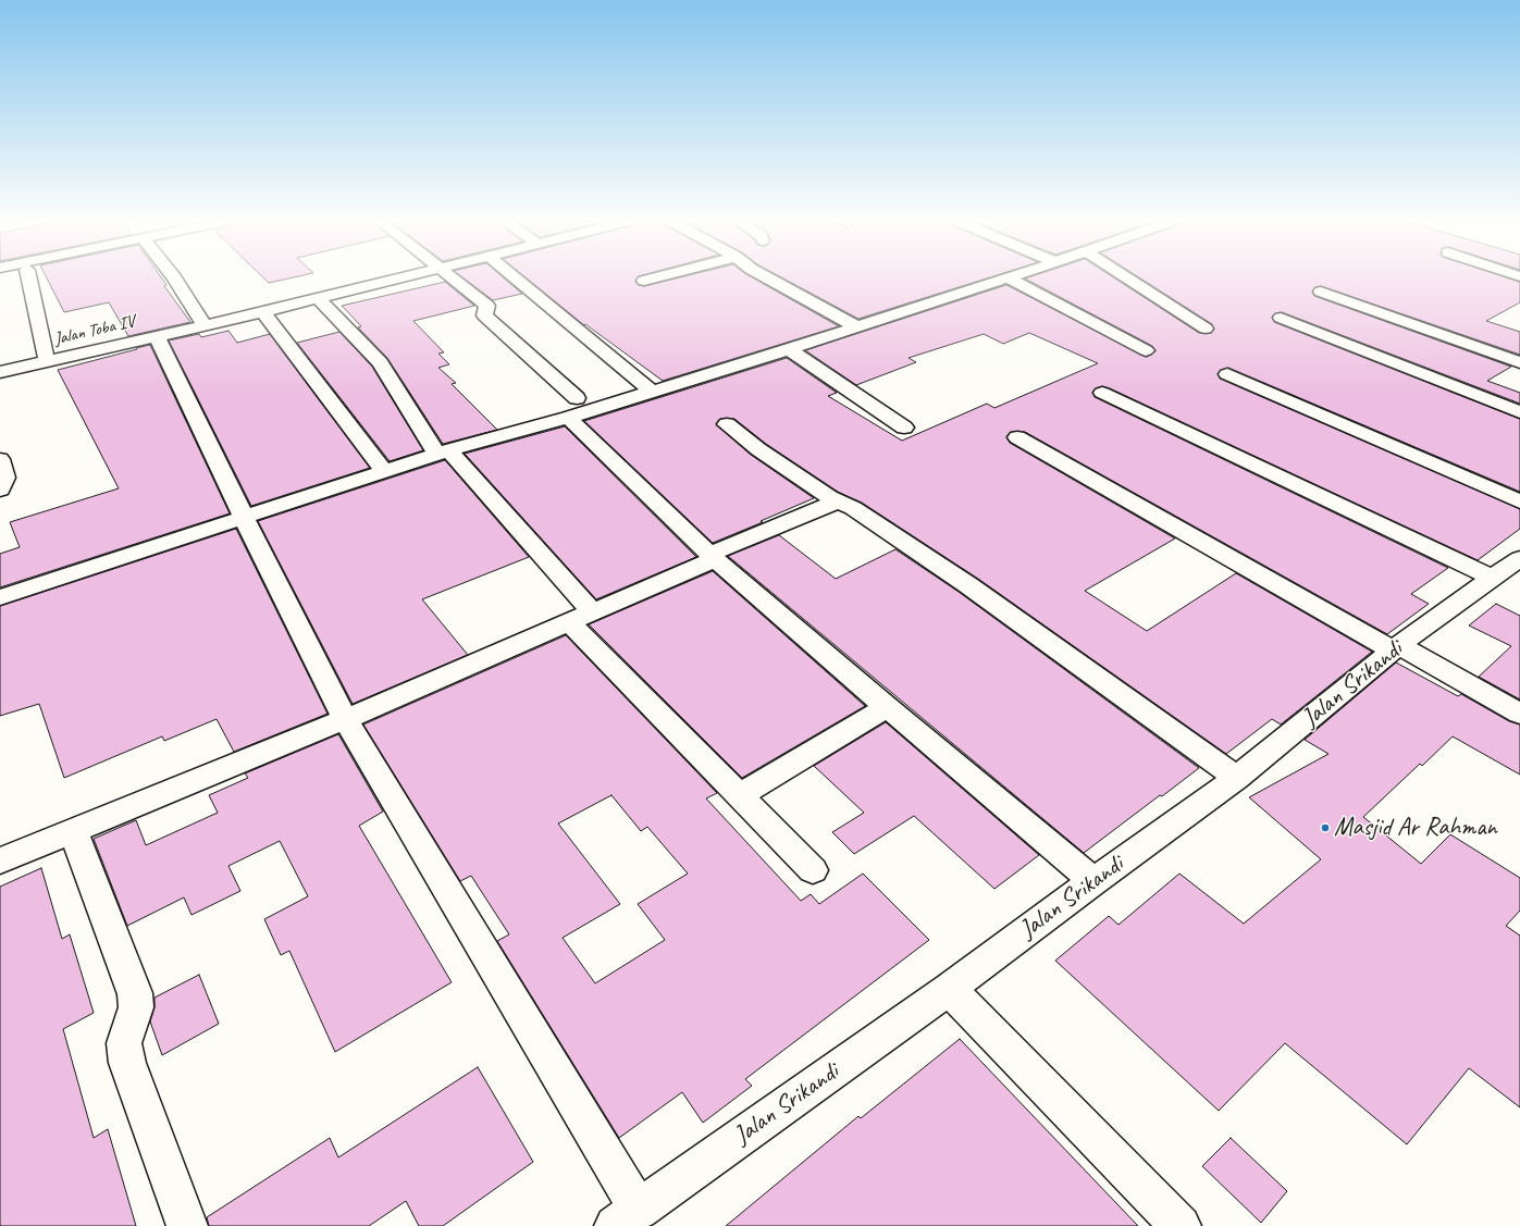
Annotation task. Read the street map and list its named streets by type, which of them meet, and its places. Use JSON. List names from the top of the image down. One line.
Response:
{"streets":{"street":["Jalan Toba IV","Jalan Srikandi"]},"places":["Masjid Ar Rahman"]}
